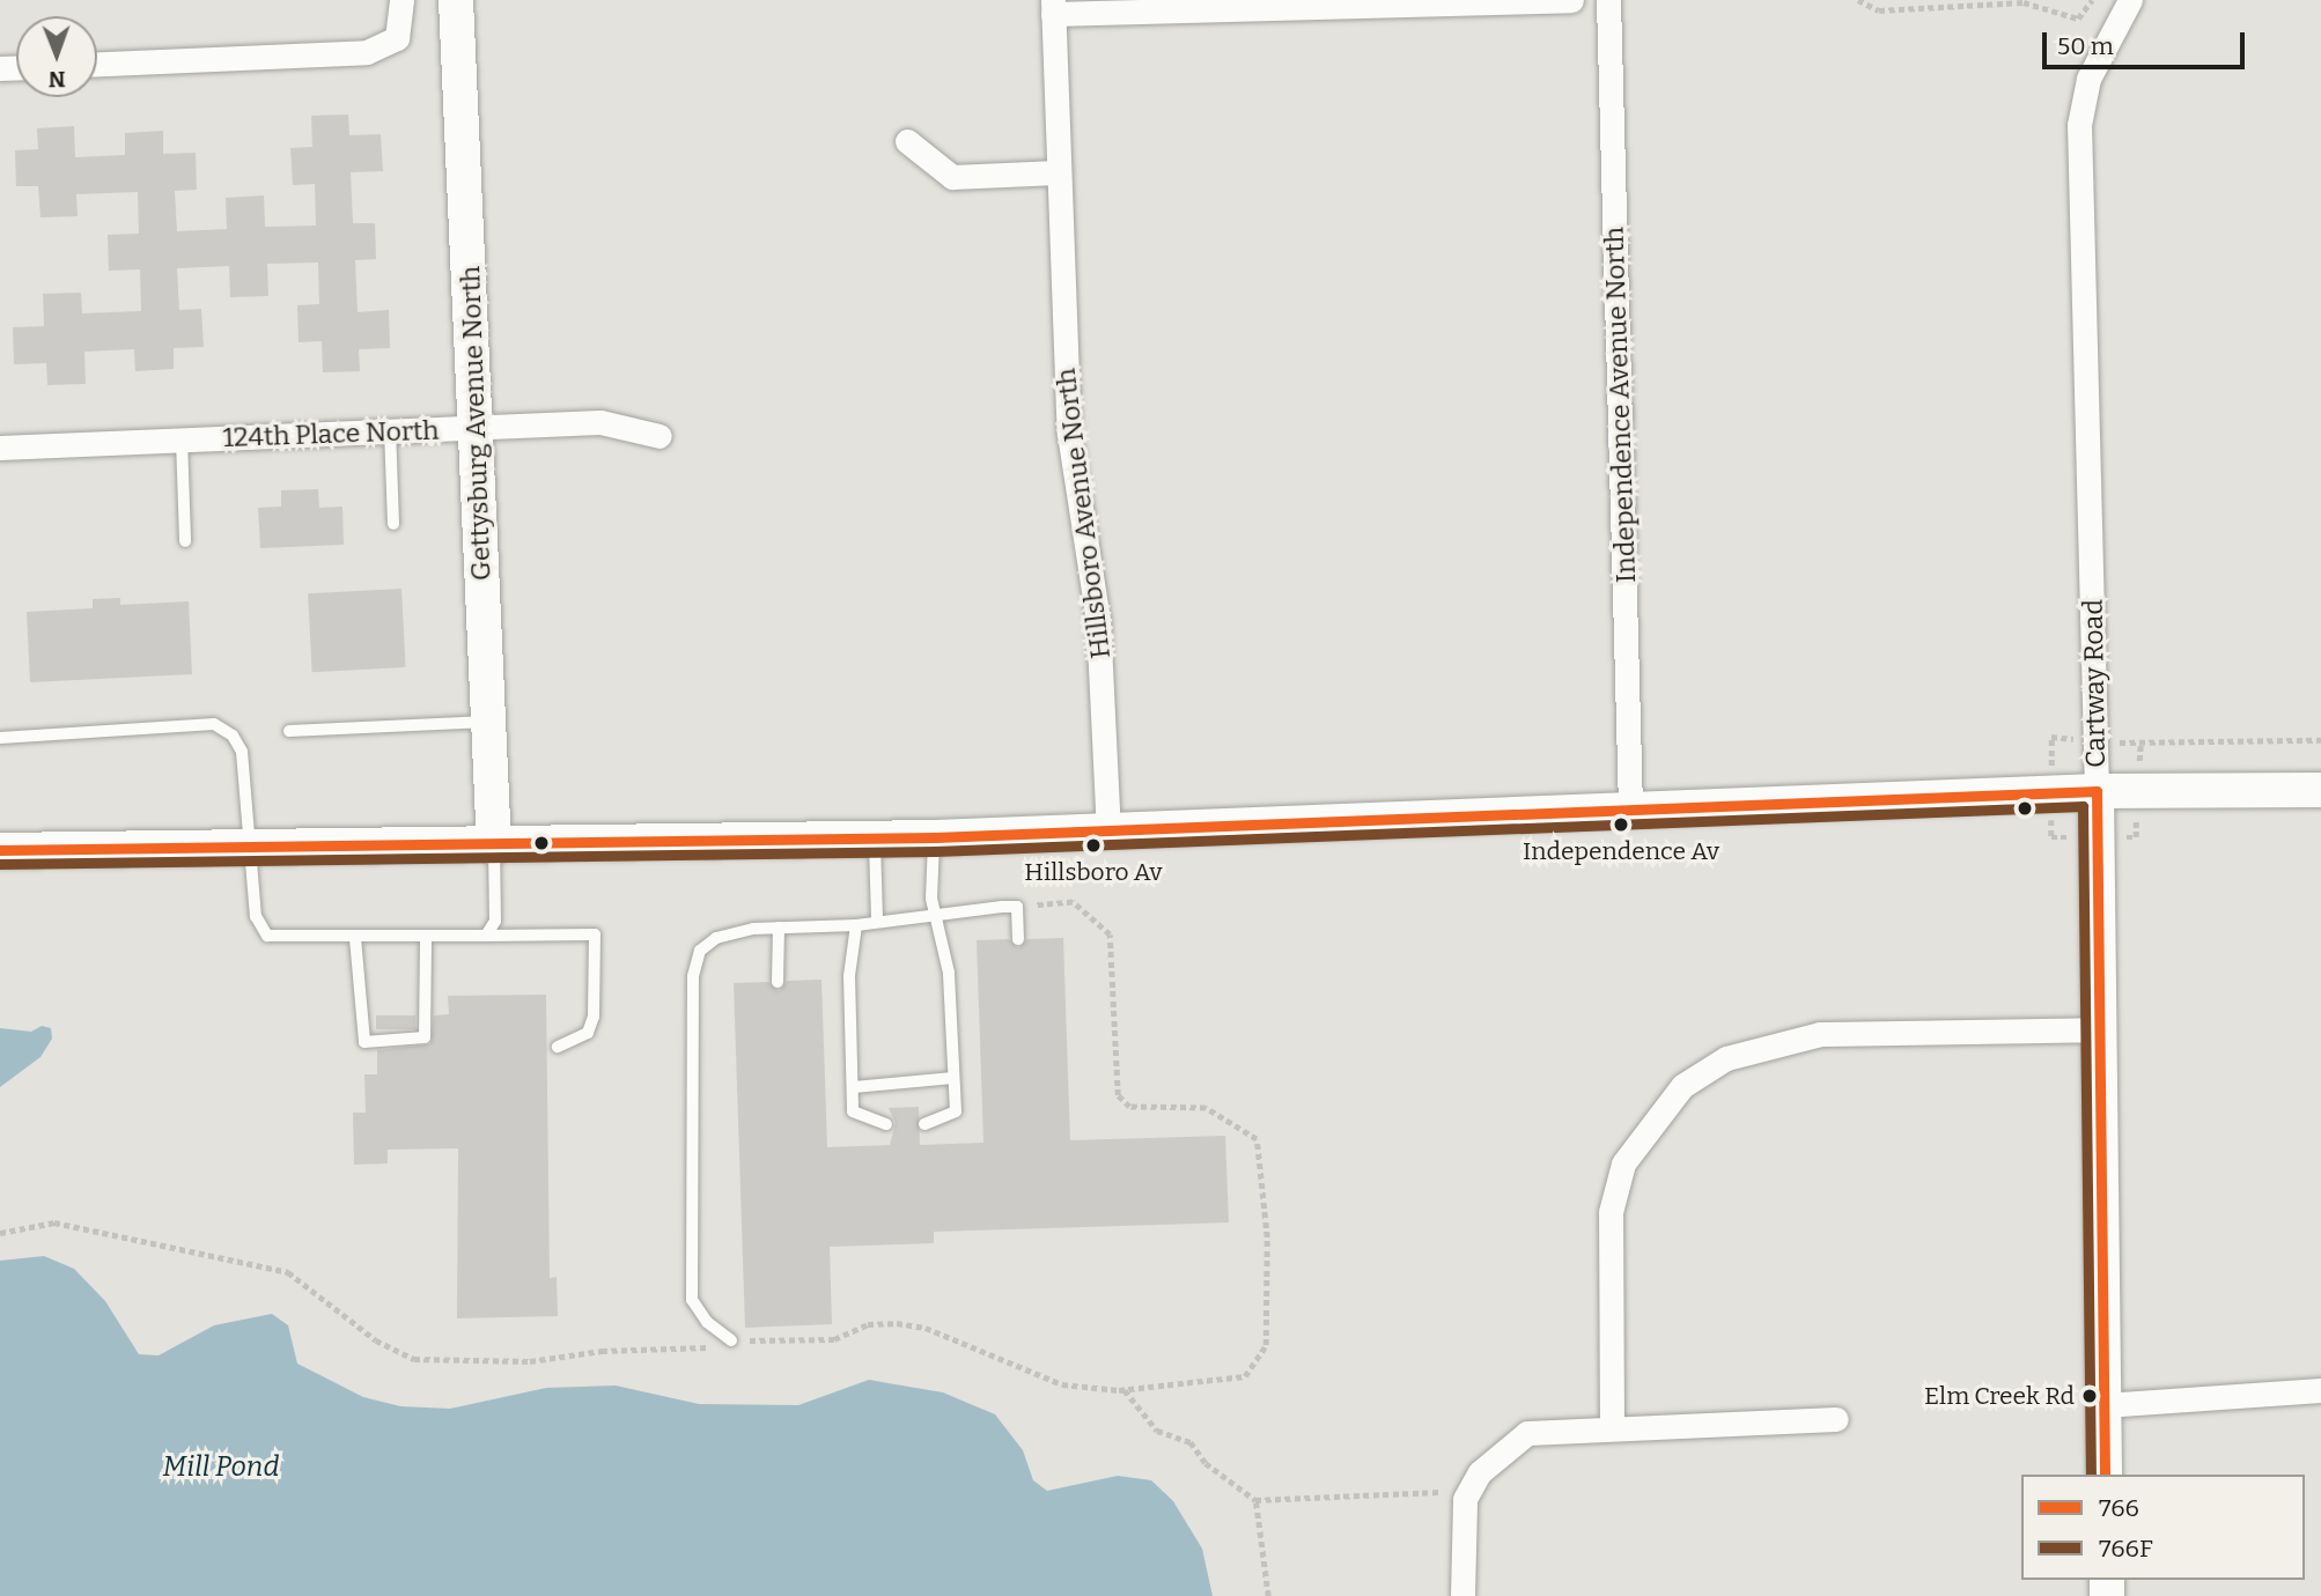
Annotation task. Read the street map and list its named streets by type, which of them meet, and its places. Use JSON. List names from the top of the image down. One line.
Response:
{"streets":{"main road":["Gettysburg Avenue North","Cartway Road"],"street":["Independence Avenue North","124th Place North","Hillsboro Avenue North"]},"crossings":[["Gettysburg Avenue North","124th Place North"]],"water":["Mill Pond"],"places":["Independence Av","Hillsboro Av","Elm Creek Rd"],"lines":["transit line 766","transit line 766F"],"legend":["766","766F"],"scale_bar":"50 m","north":"bottom"}
